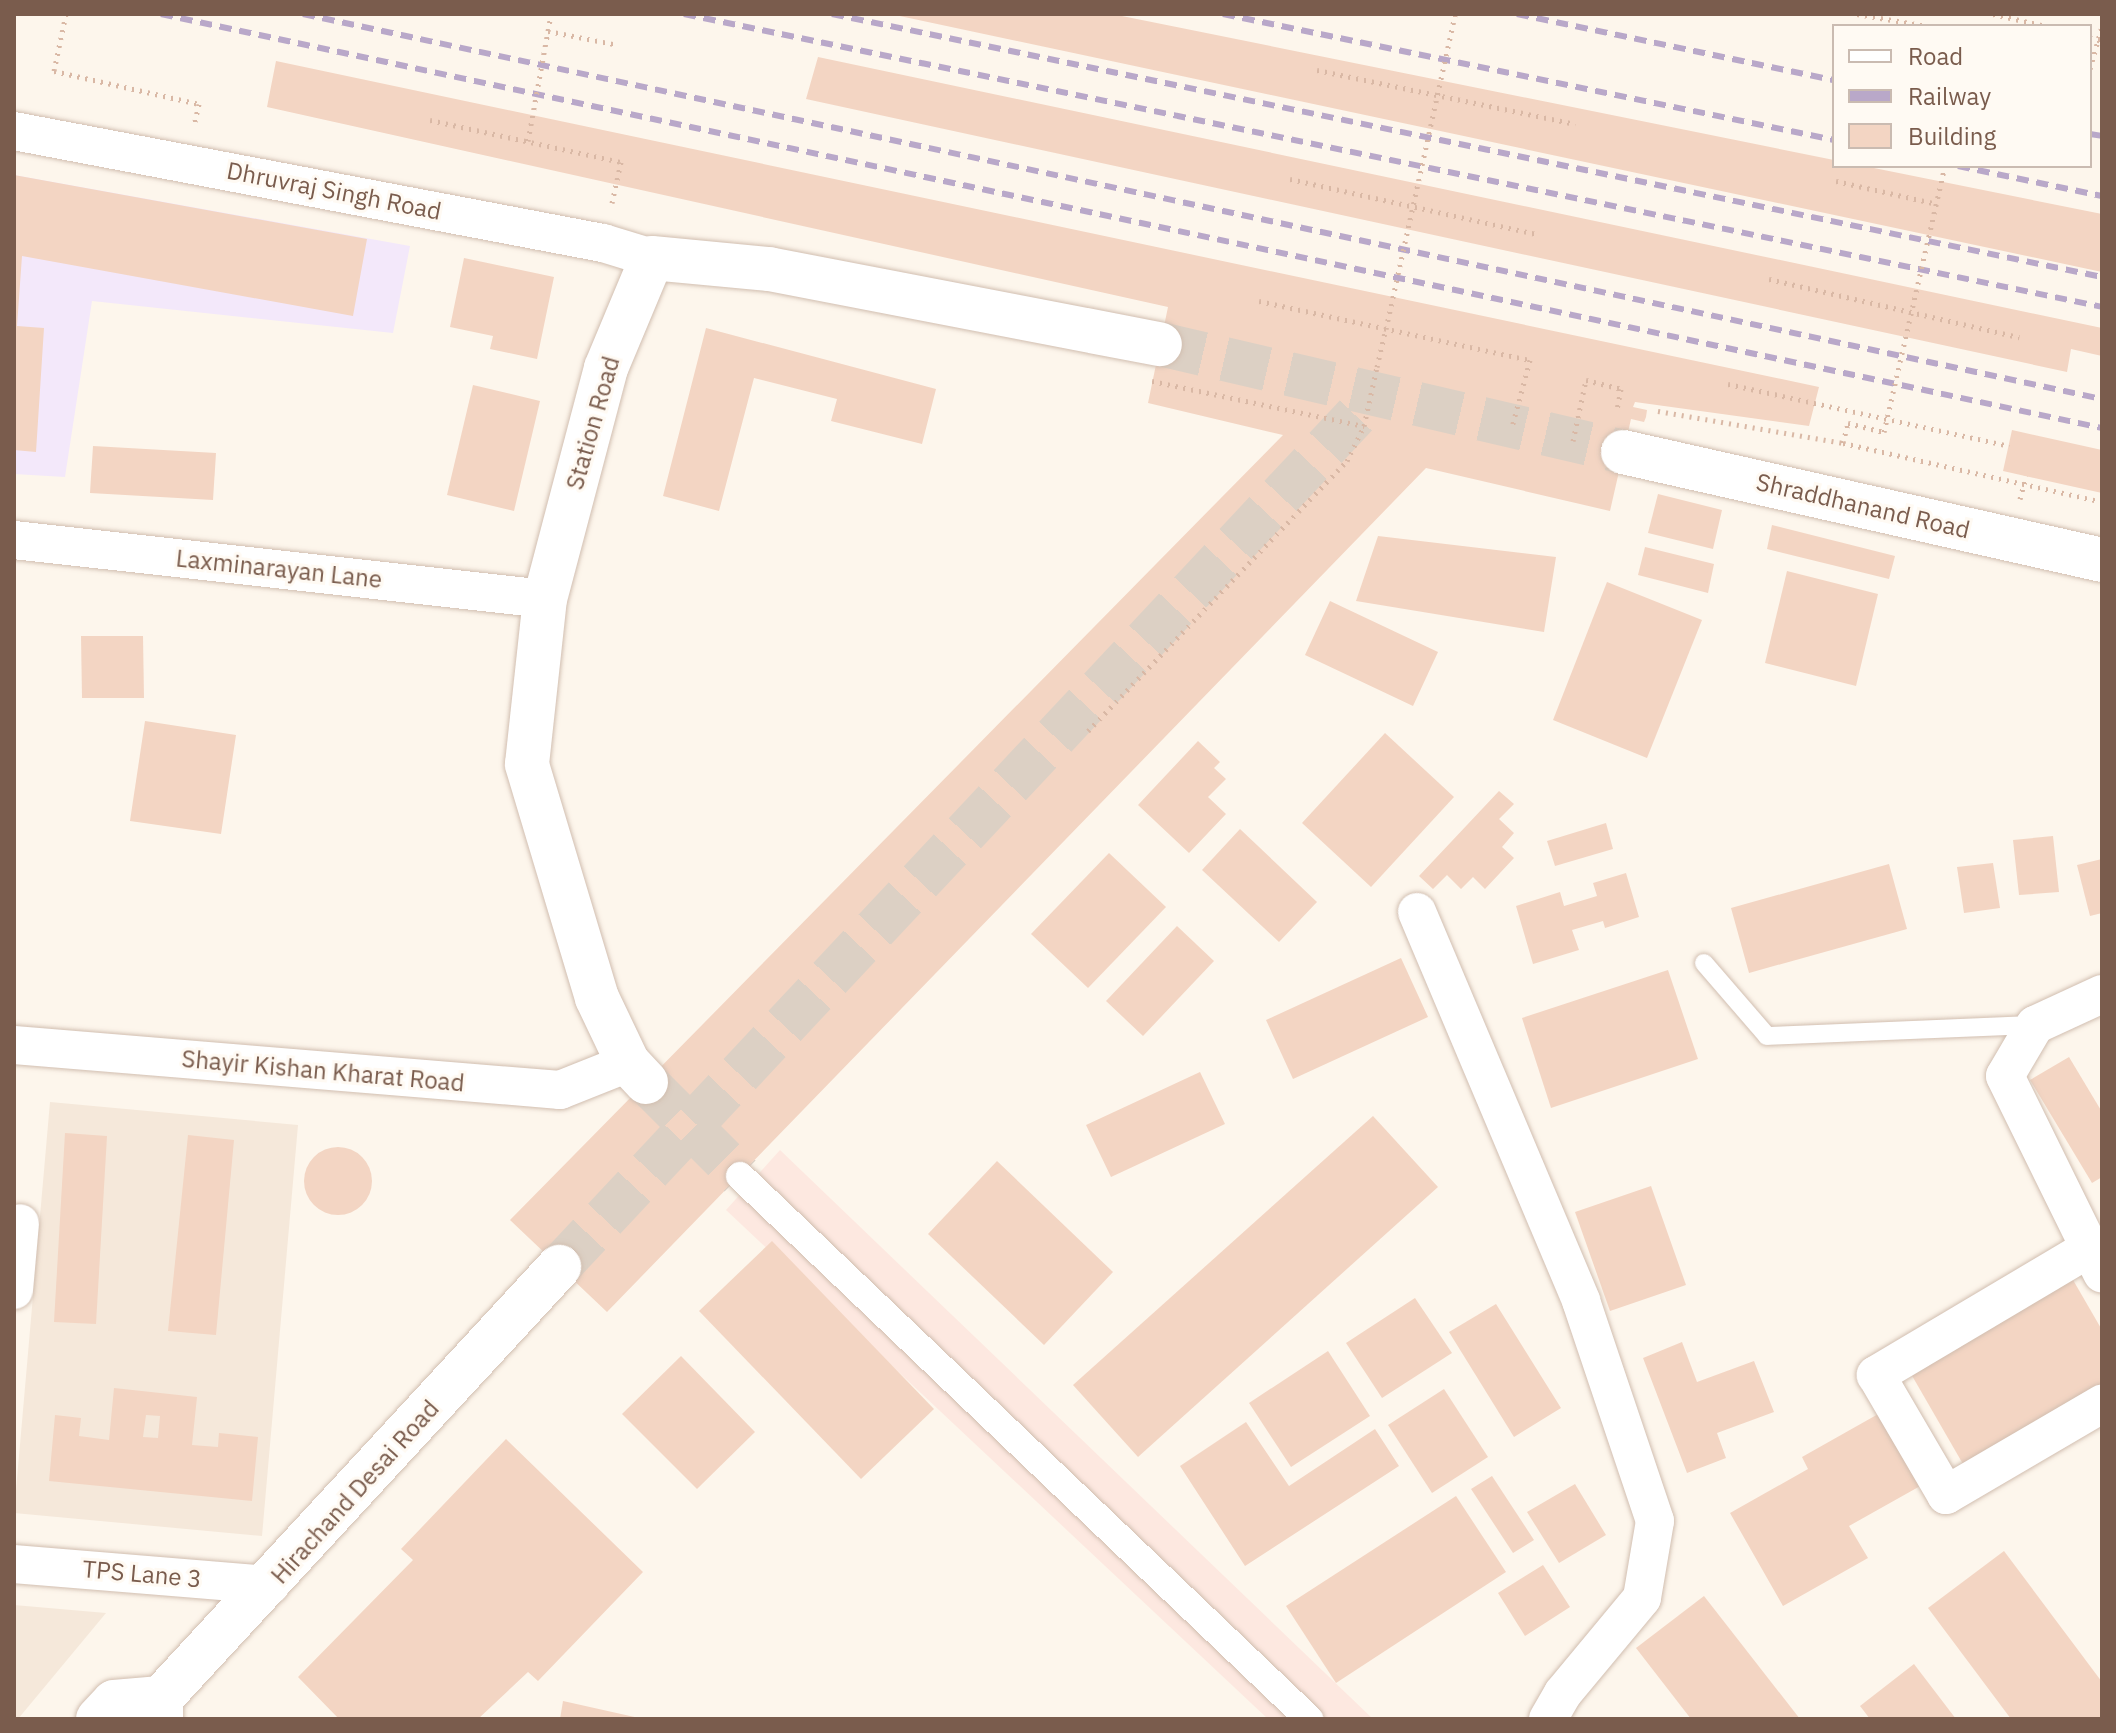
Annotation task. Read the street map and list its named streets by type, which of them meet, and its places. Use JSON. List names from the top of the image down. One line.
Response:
{"streets":{"street":["Dhruvraj Singh Road","Station Road","Shraddhanand Road","Laxminarayan Lane","Shayir Kishan Kharat Road","Hirachand Desai Road","TPS Lane 3"]},"crossings":[["Dhruvraj Singh Road","Station Road"],["Station Road","Laxminarayan Lane"],["Station Road","Shayir Kishan Kharat Road"],["Hirachand Desai Road","TPS Lane 3"]],"legend":["Road","Railway","Building"]}
